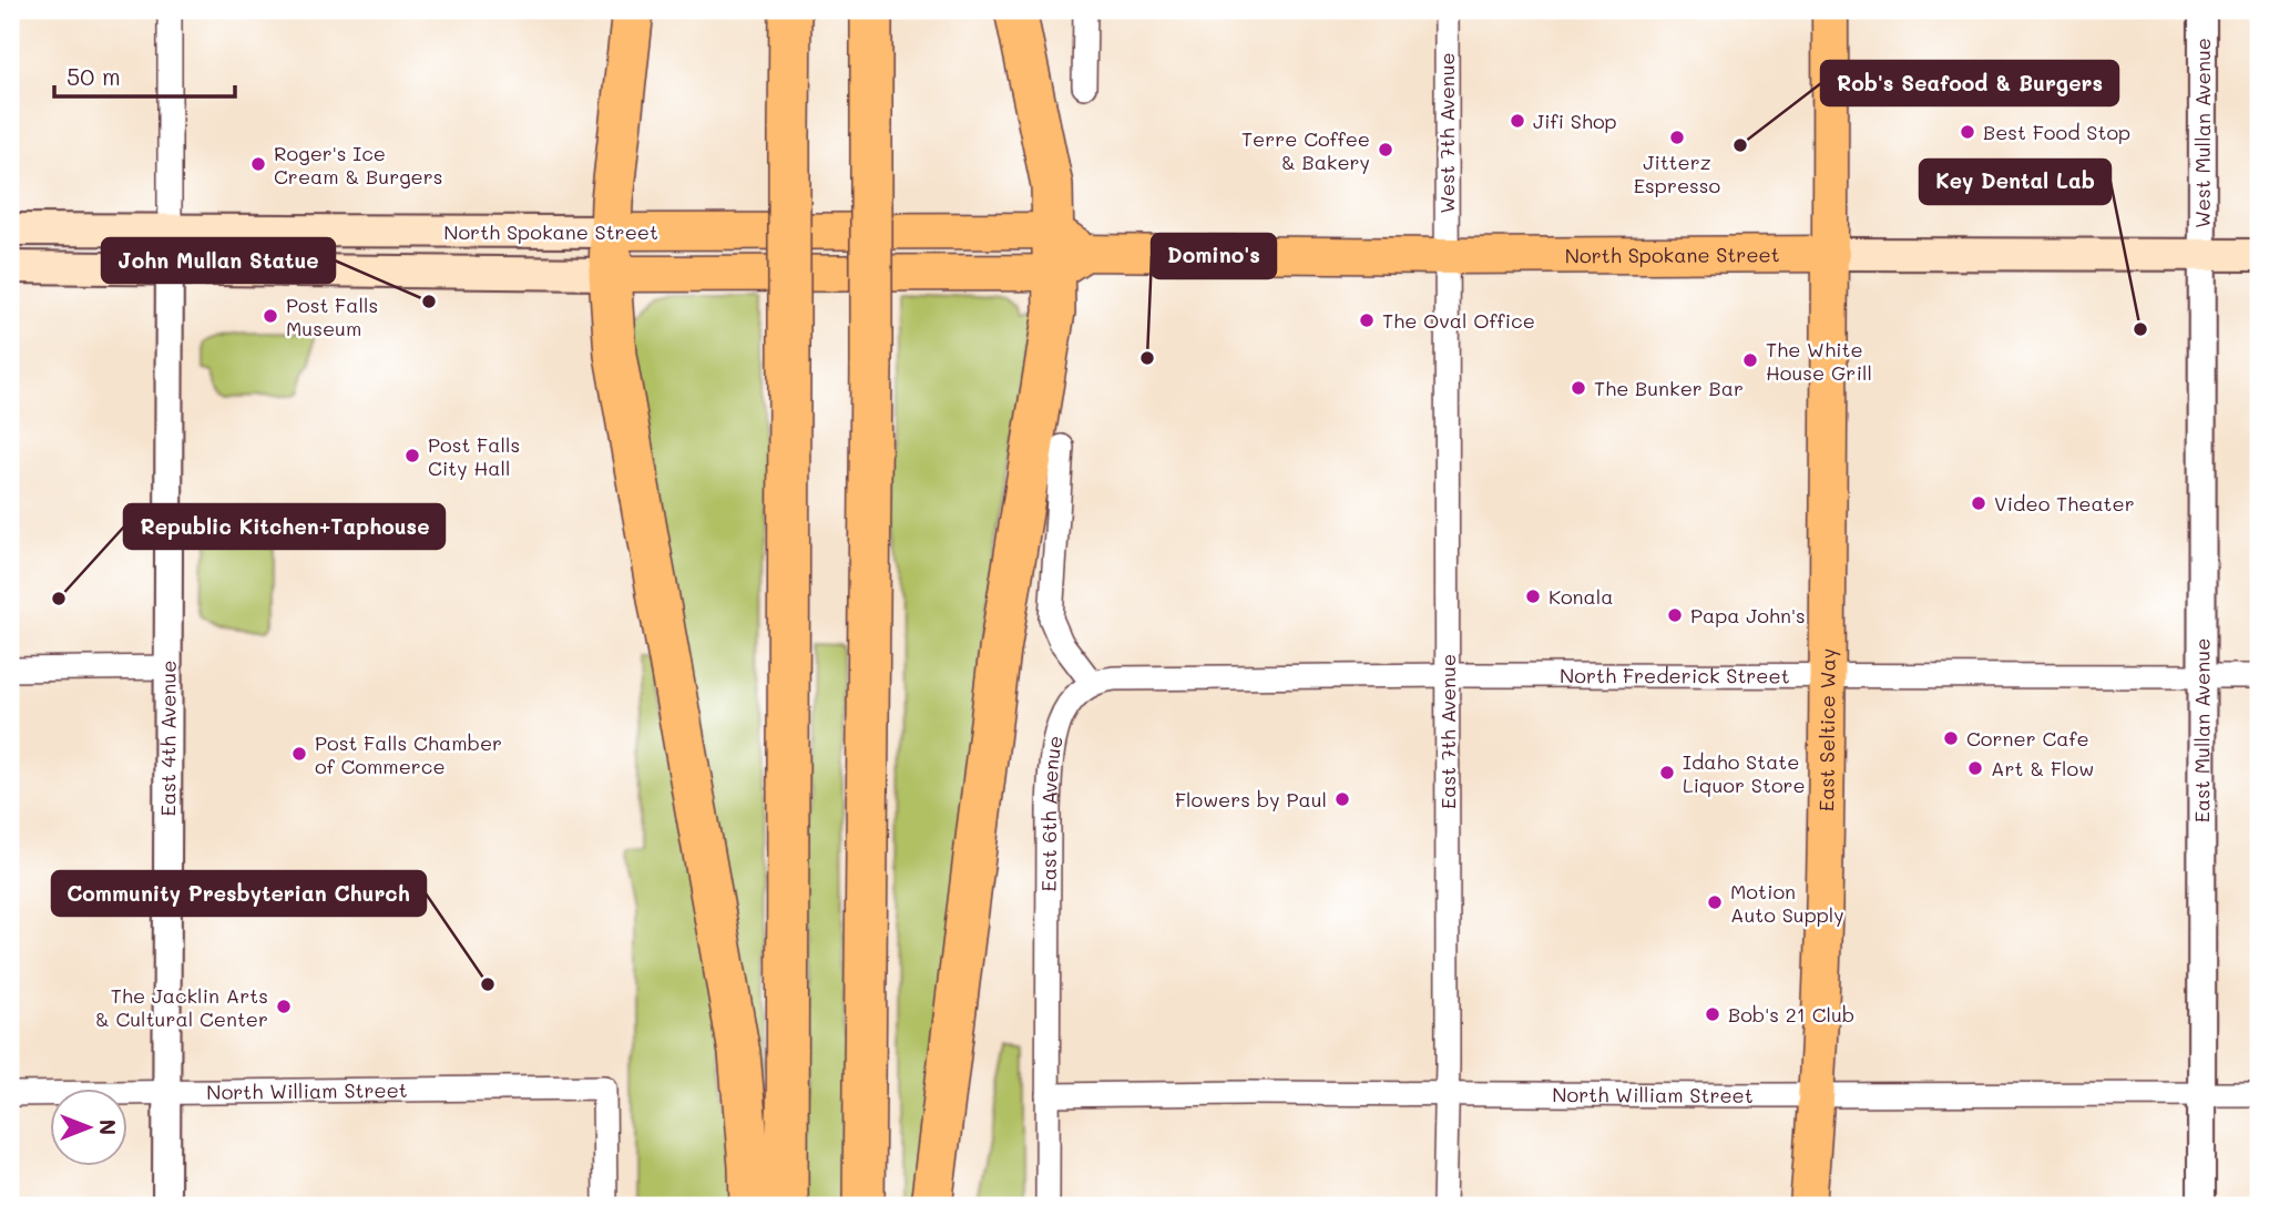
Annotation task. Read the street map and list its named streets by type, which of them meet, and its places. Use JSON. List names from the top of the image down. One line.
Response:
{"streets":{"main road":["North Spokane Street","East Seltice Way"],"street":["West 7th Avenue","West Mullan Avenue","North Frederick Street","East Mullan Avenue","East 7th Avenue","East 4th Avenue","East 6th Avenue","North William Street"]},"crossings":[["West 7th Avenue","North Spokane Street"],["West 7th Avenue","East 7th Avenue"],["West Mullan Avenue","North Spokane Street"],["West Mullan Avenue","East Mullan Avenue"],["North Spokane Street","East Seltice Way"],["North Spokane Street","East Mullan Avenue"],["North Spokane Street","East 7th Avenue"],["North Spokane Street","East 4th Avenue"],["North Frederick Street","East Seltice Way"],["North Frederick Street","East Mullan Avenue"],["North Frederick Street","East 7th Avenue"],["North Frederick Street","East 6th Avenue"],["East Seltice Way","North William Street"],["East Mullan Avenue","North William Street"],["East 7th Avenue","North William Street"],["East 4th Avenue","North William Street"],["East 6th Avenue","North William Street"]],"places":["Jifi Shop","Best Food Stop","Jitterz Espresso","Rob's Seafood & Burgers","Terre Coffee & Bakery","Roger's Ice Cream & Burgers","John Mullan Statue","Post Falls Museum","The Oval Office","Key Dental Lab","Domino's","The White House Grill","The Bunker Bar","Post Falls City Hall","Video Theater","Konala","Republic Kitchen+Taphouse","Papa John's","Corner Cafe","Post Falls Chamber of Commerce","Art & Flow","Idaho State Liquor Store","Flowers by Paul","Motion Auto Supply","Community Presbyterian Church","The Jacklin Arts & Cultural Center","Bob's 21 Club"],"scale_bar":"50 m","north":"right"}
